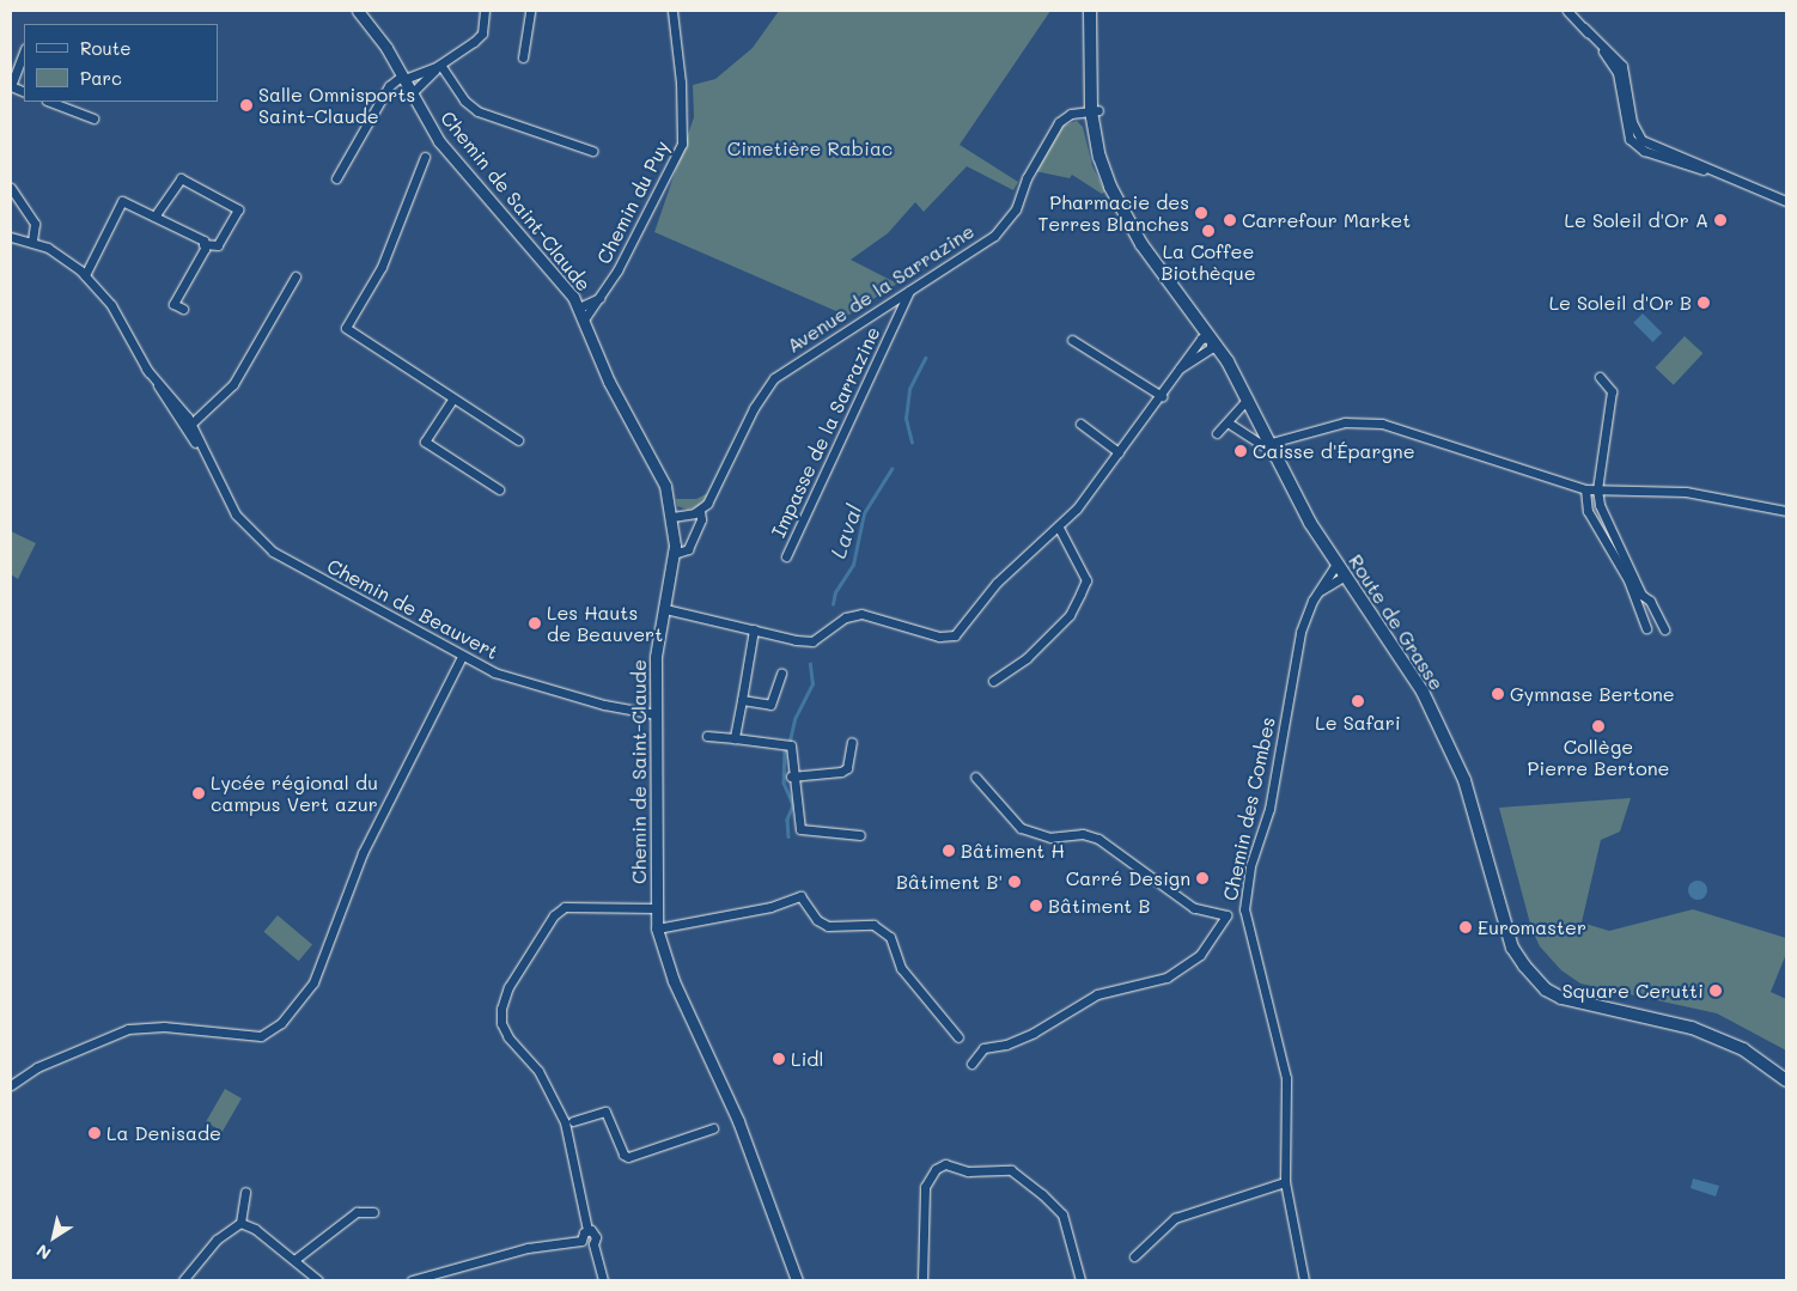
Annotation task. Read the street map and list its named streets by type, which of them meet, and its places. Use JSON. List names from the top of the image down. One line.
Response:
{"streets":{"main road":["Route de Grasse"],"street":["Chemin de Saint-Claude","Chemin du Puy","Avenue de la Sarrazine","Impasse de la Sarrazine","Chemin de Beauvert","Chemin des Combes"]},"crossings":[["Chemin de Saint-Claude","Chemin du Puy"],["Chemin de Saint-Claude","Avenue de la Sarrazine"],["Chemin de Saint-Claude","Chemin de Beauvert"],["Avenue de la Sarrazine","Impasse de la Sarrazine"],["Avenue de la Sarrazine","Route de Grasse"],["Route de Grasse","Chemin des Combes"]],"water":["Laval"],"parks":["Cimetière Rabiac"],"places":["Salle Omnisports Saint-Claude","Pharmacie des Terres Blanches","Carrefour Market","Le Soleil d'Or A","La Coffee Biothèque","Le Soleil d'Or B","Caisse d'Épargne","Les Hauts de Beauvert","Gymnase Bertone","Le Safari","Collège Pierre Bertone","Lycée régional du campus Vert azur","Bâtiment H","Carré Design","Bâtiment B'","Bâtiment B","Euromaster","Square Cerutti","Lidl","La Denisade"],"legend":["Route","Parc"],"north":"bottom left"}
